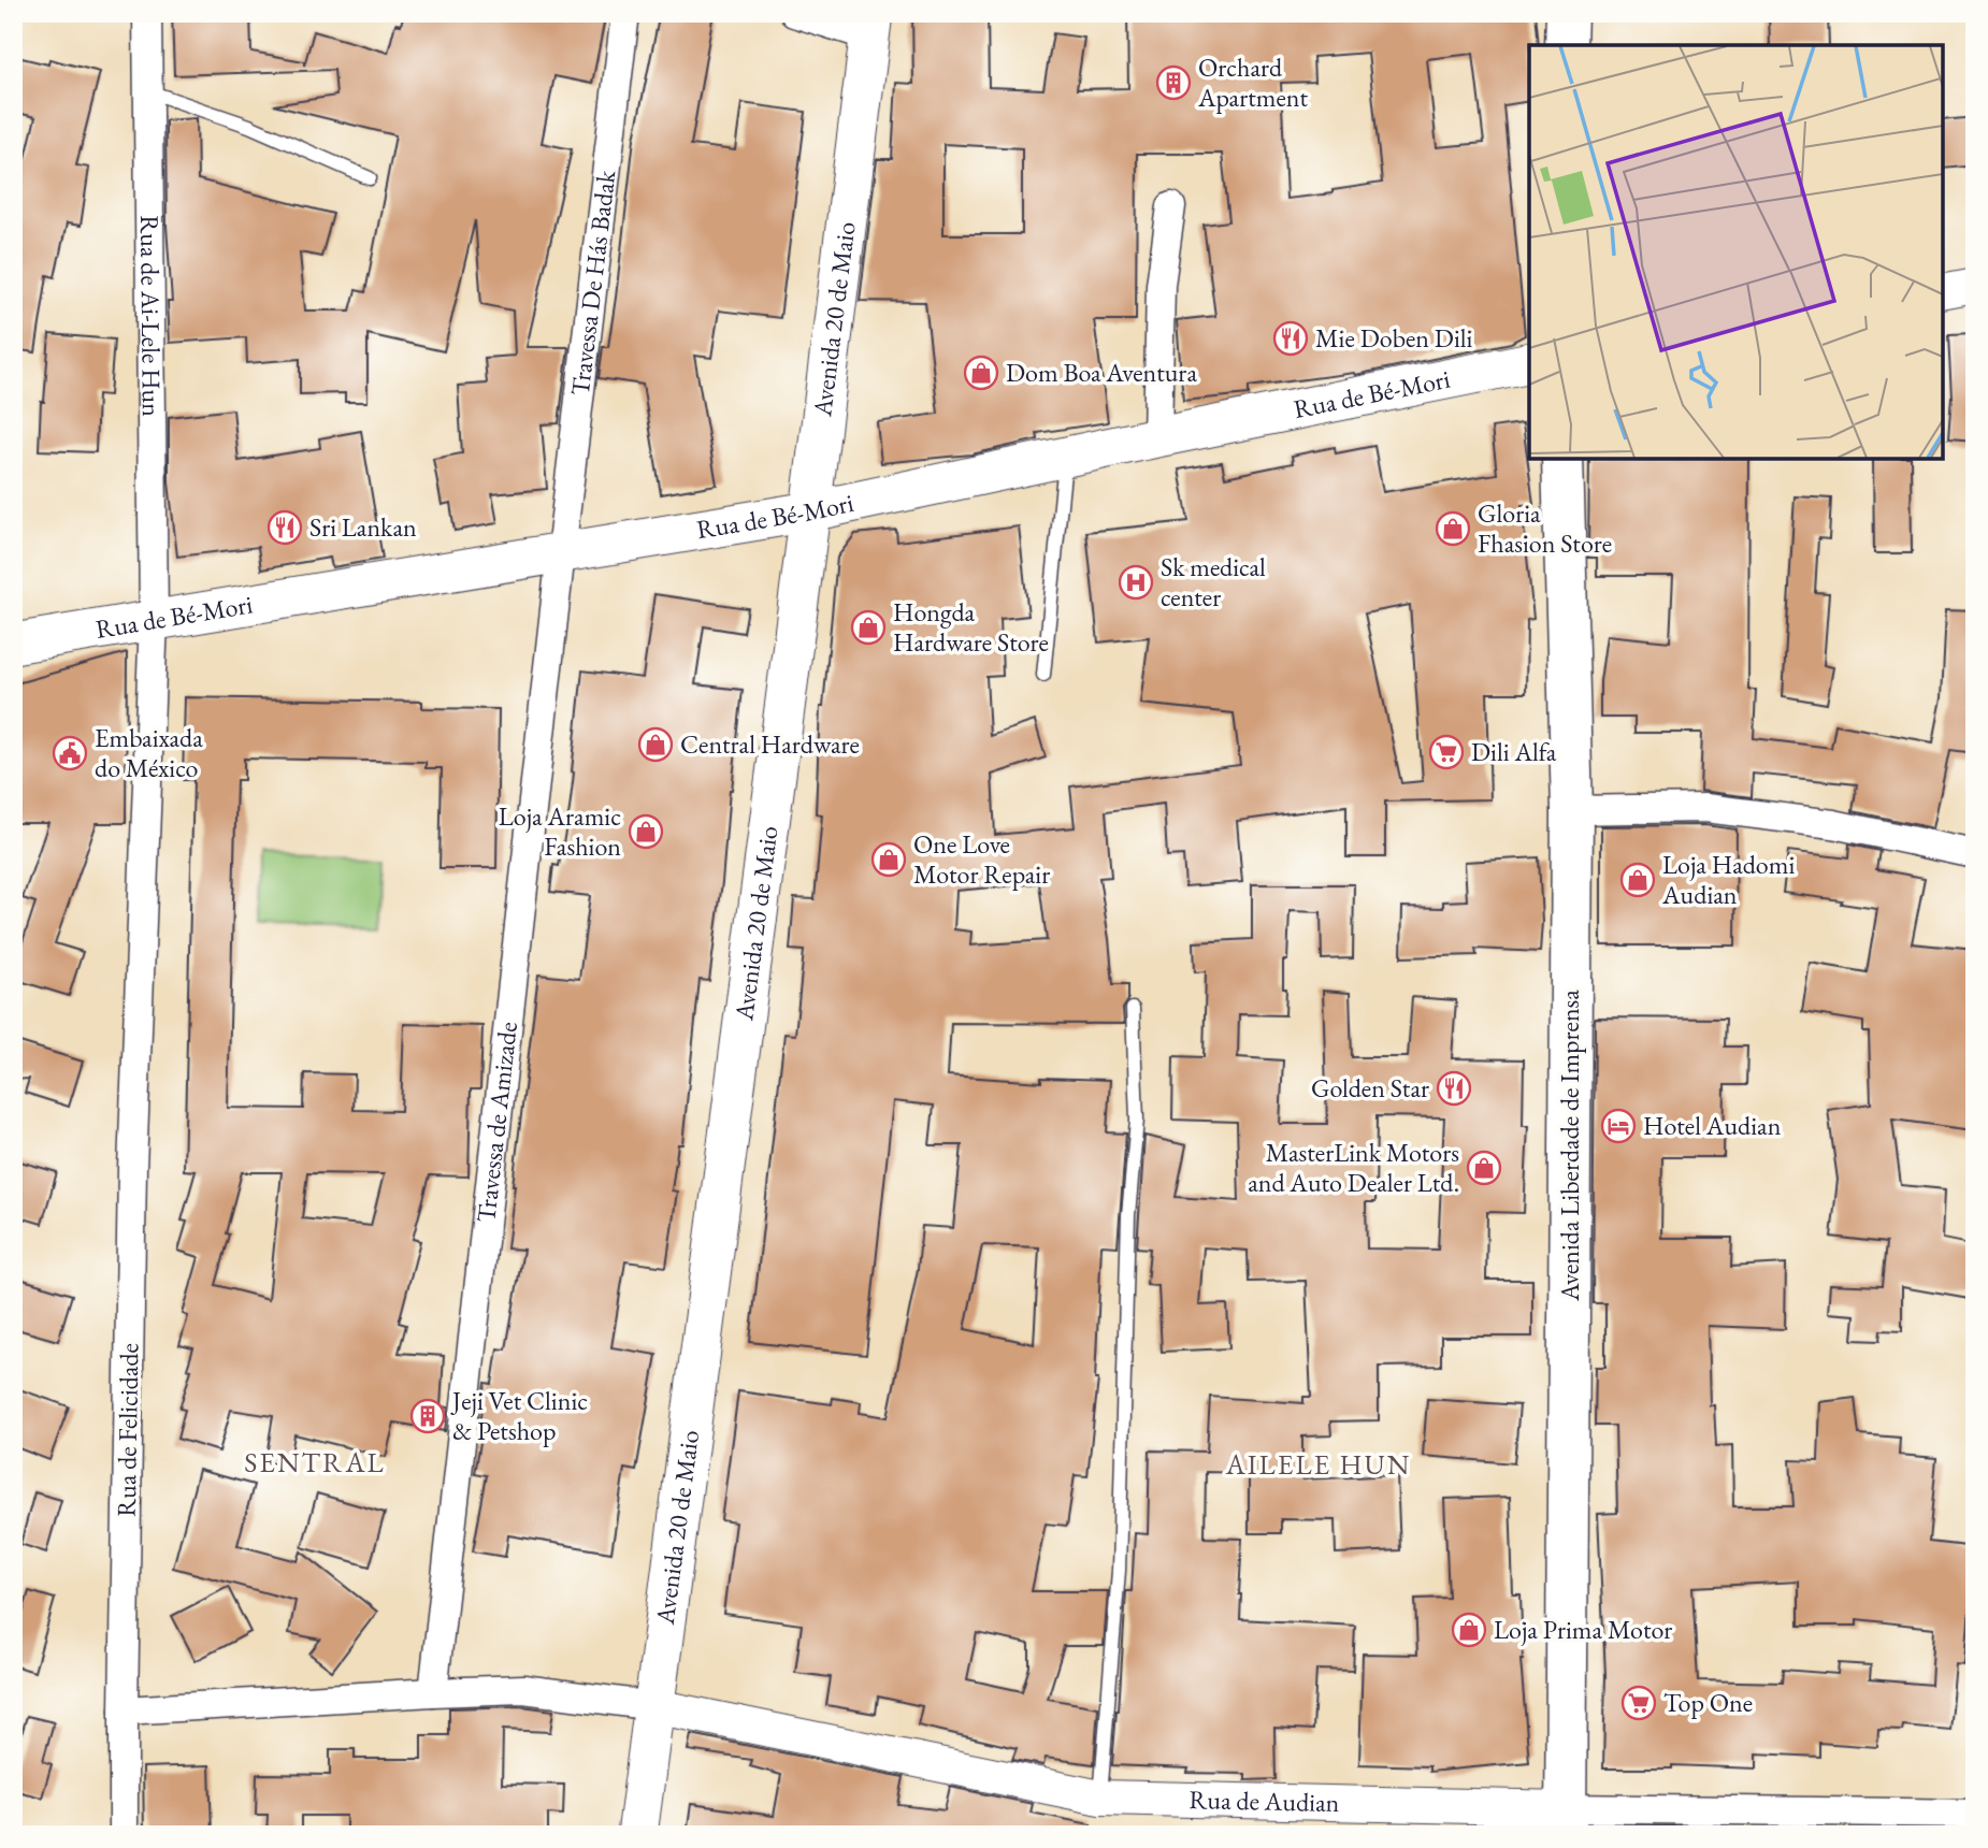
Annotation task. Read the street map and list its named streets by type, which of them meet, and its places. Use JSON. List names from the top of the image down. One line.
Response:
{"streets":{"main road":["Avenida 20 de Maio","Rua de Bé-Mori","Avenida Liberdade de Imprensa"],"street":["Travessa De Hás Badak","Rua de Ai-Lele Hun","Travessa de Amizade","Rua de Felicidade","Rua de Audian"]},"crossings":[["Travessa De Hás Badak","Rua de Bé-Mori"],["Travessa De Hás Badak","Travessa de Amizade"],["Rua de Ai-Lele Hun","Rua de Bé-Mori"],["Rua de Ai-Lele Hun","Rua de Felicidade"],["Avenida 20 de Maio","Rua de Bé-Mori"],["Avenida 20 de Maio","Rua de Audian"],["Rua de Bé-Mori","Travessa de Amizade"],["Rua de Bé-Mori","Rua de Felicidade"],["Avenida Liberdade de Imprensa","Rua de Audian"]],"districts":["SENTRAL","AILELE HUN"],"places":{"building":["Orchard Apartment","Jeji Vet Clinic & Petshop"],"restaurant":["Mie Doben Dili","Sri Lankan","Golden Star"],"shop":["Dom Boa Aventura","Gloria Fhasion Store","Hongda Hardware Store","Central Hardware","Loja Aramic Fashion","One Love Motor Repair","Loja Hadomi Audian","MasterLink Motors and Auto Dealer Ltd.","Loja Prima Motor"],"hospital":["Sk medical center"],"supermarket":["Dili Alfa","Top One"],"public building":["Embaixada do México"],"hotel":["Hotel Audian"]}}
